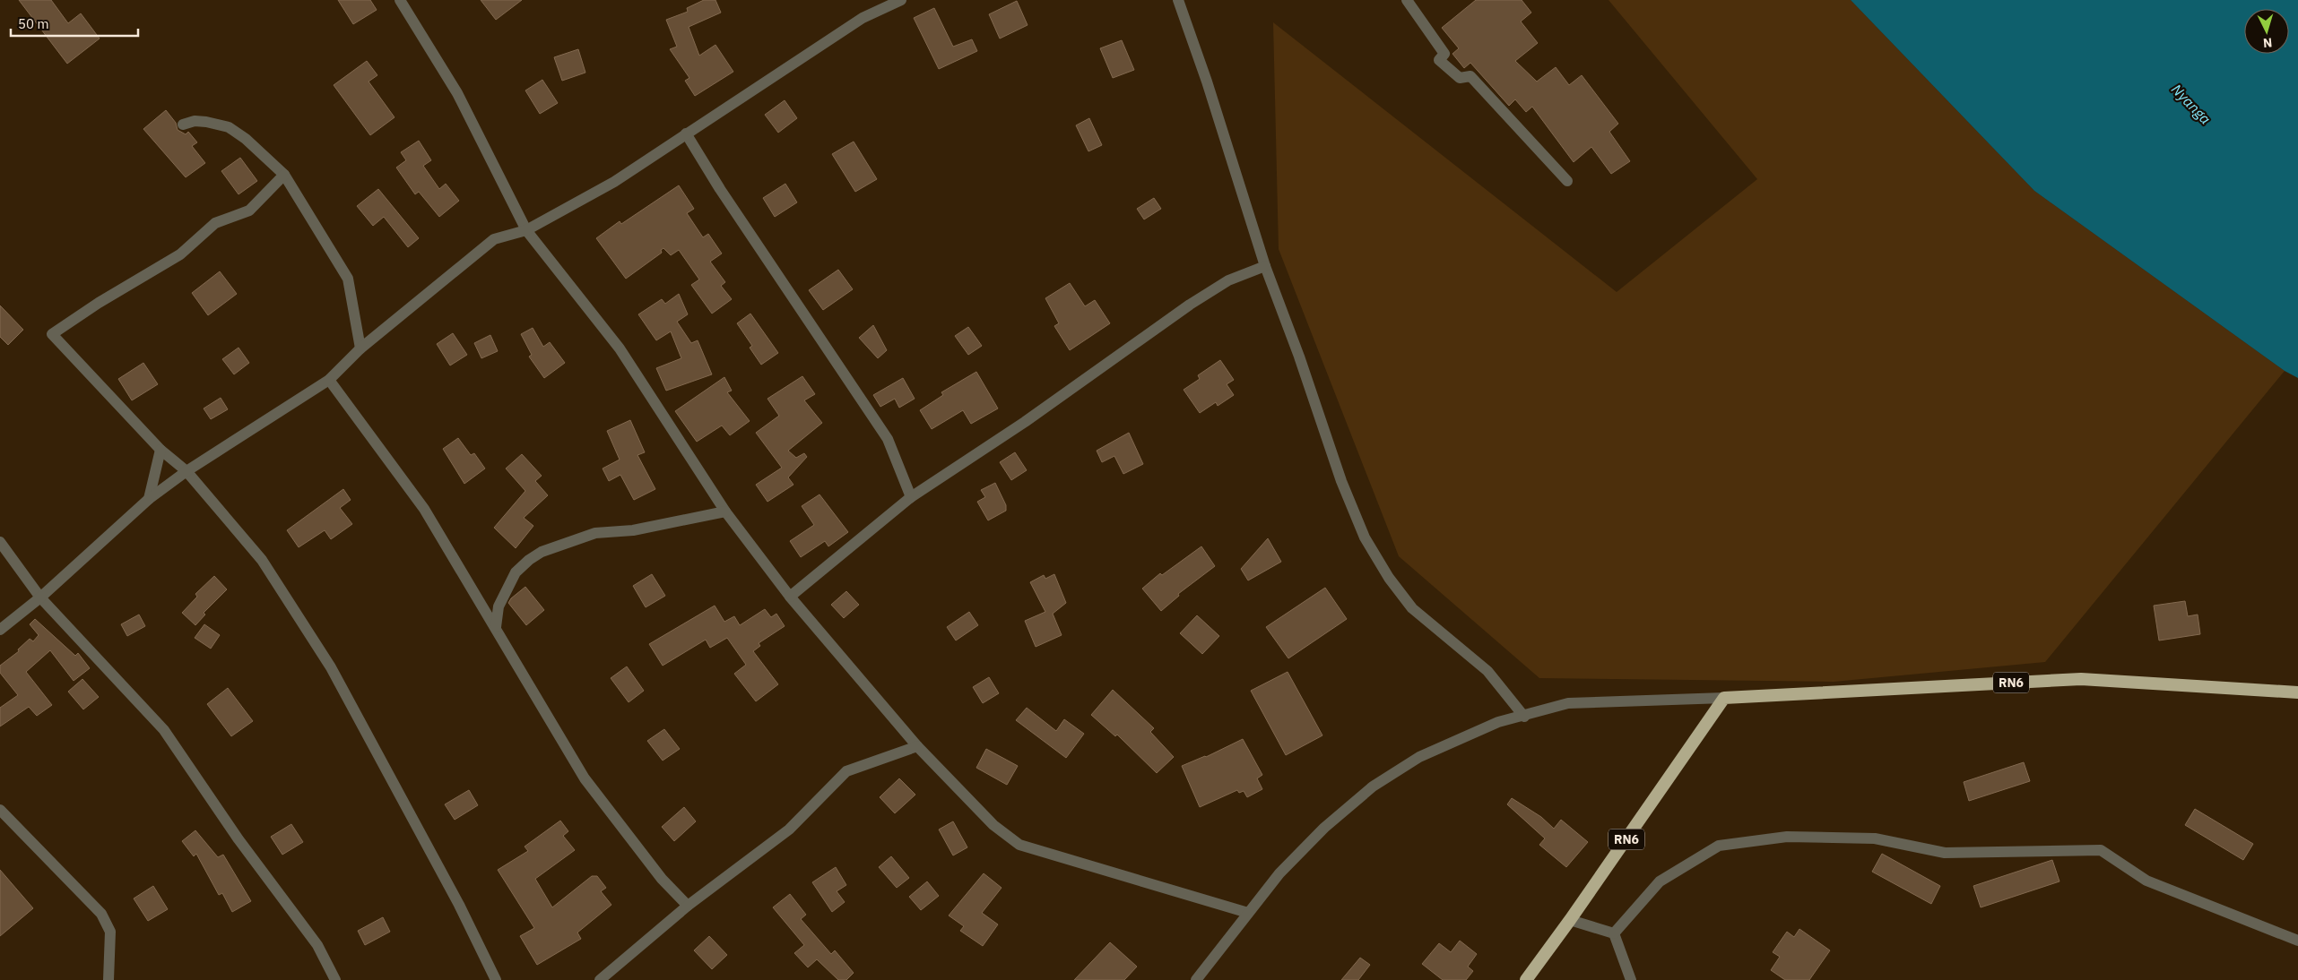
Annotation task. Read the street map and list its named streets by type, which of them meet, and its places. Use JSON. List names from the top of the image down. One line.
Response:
{"streets":{"highway":["RN6"]},"water":["Nyanga"],"scale_bar":"50 m","north":"bottom"}
